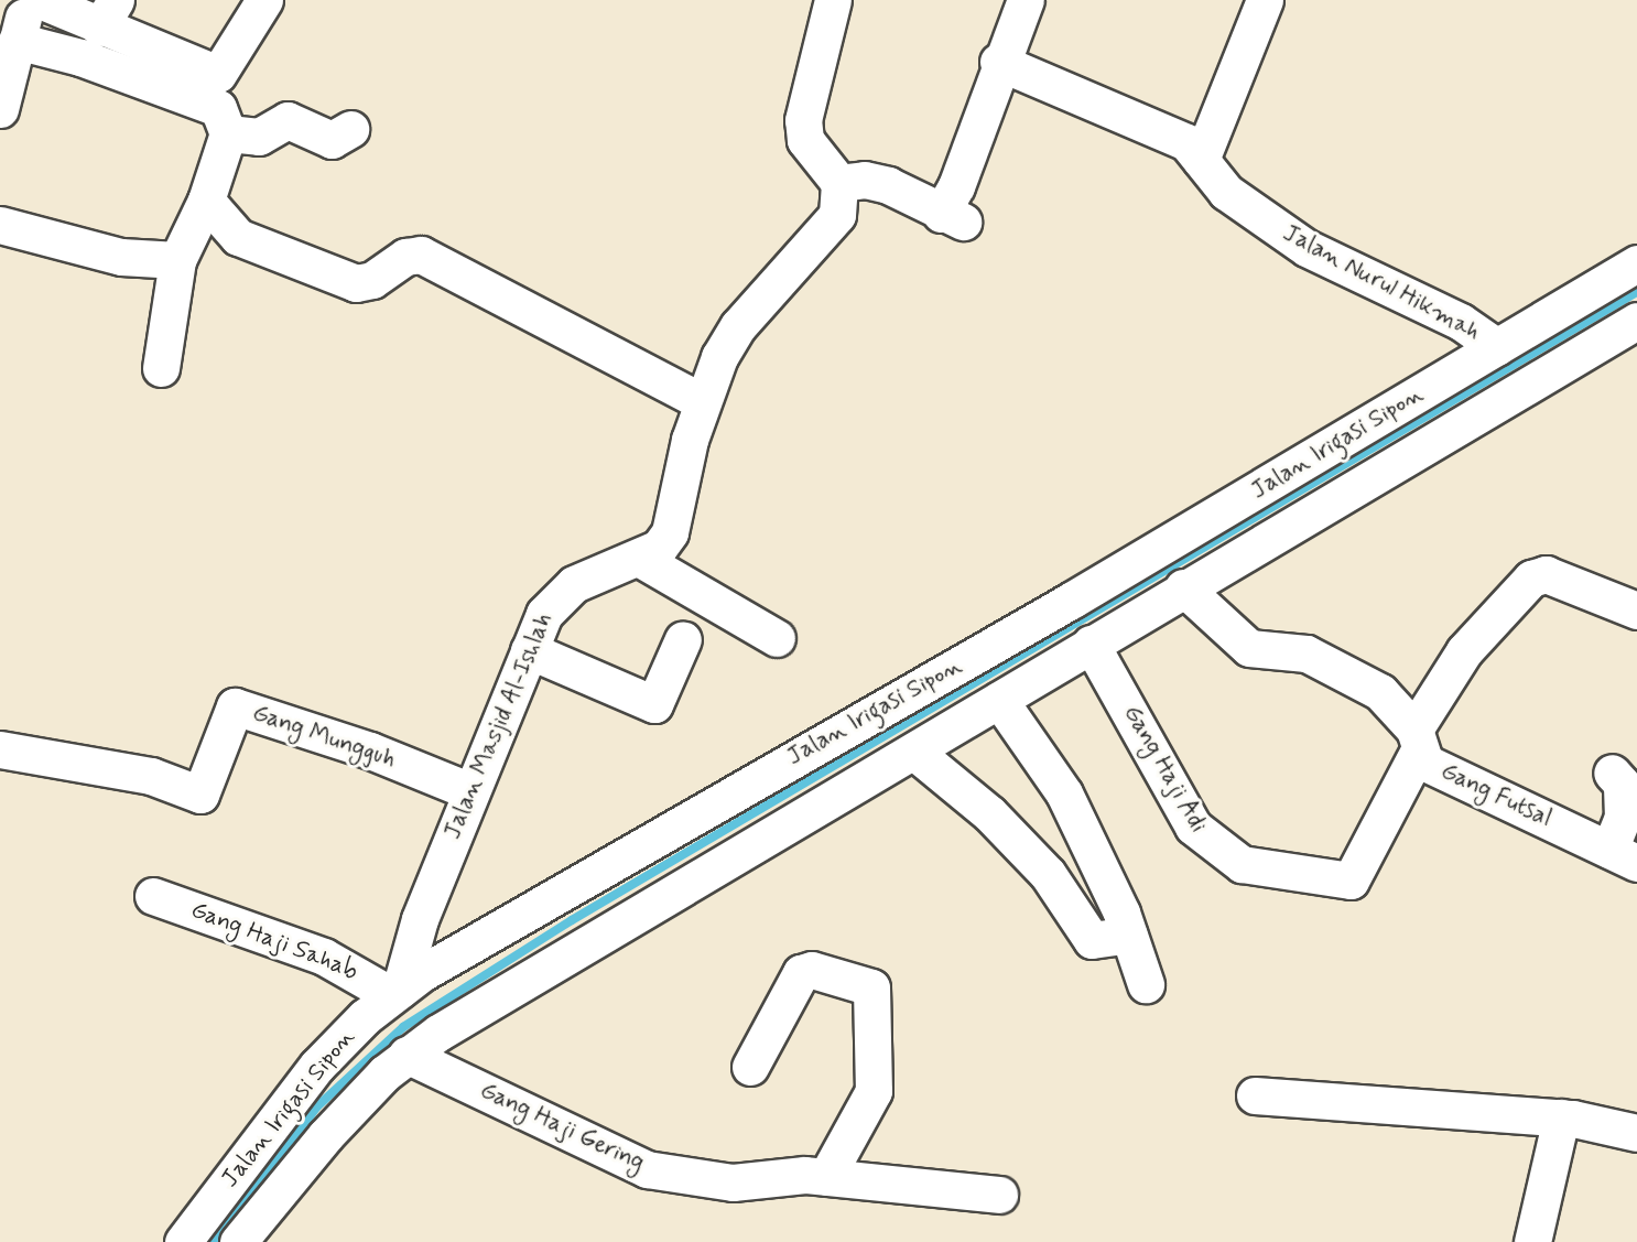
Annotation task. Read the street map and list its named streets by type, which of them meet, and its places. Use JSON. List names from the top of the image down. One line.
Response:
{"streets":{"street":["Jalan Nurul Hikmah","Jalan Irigasi Sipon","Jalan Masjid Al-Ishlah","Gang Mungguh","Gang Haji Adi","Gang Futsal","Gang Haji Sahab","Gang Haji Gering"]},"crossings":[["Jalan Nurul Hikmah","Jalan Irigasi Sipon"],["Jalan Irigasi Sipon","Jalan Masjid Al-Ishlah"],["Jalan Irigasi Sipon","Gang Haji Adi"],["Jalan Irigasi Sipon","Gang Futsal"],["Jalan Irigasi Sipon","Gang Haji Sahab"],["Jalan Irigasi Sipon","Gang Haji Gering"],["Jalan Masjid Al-Ishlah","Gang Mungguh"],["Jalan Masjid Al-Ishlah","Gang Haji Sahab"],["Gang Haji Adi","Gang Futsal"]]}
